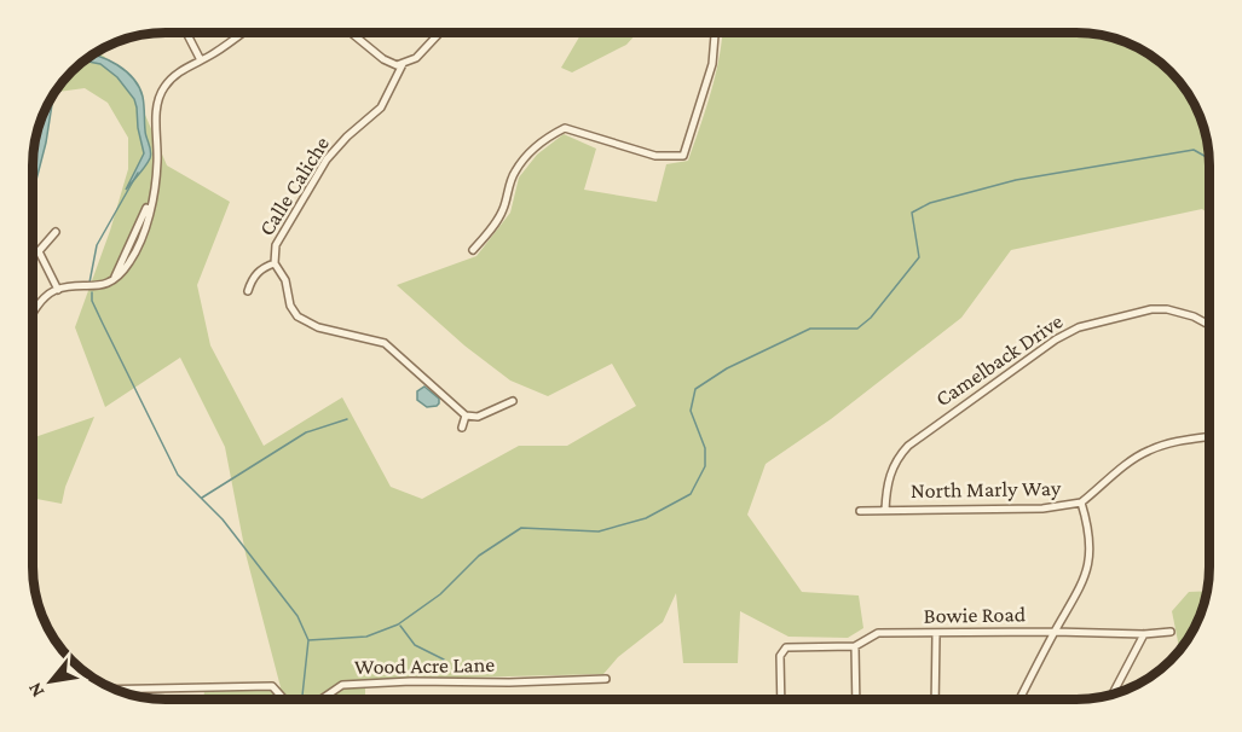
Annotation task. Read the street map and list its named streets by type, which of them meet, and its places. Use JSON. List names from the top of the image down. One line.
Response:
{"streets":{"street":["Calle Caliche","Camelback Drive","North Marly Way","Bowie Road","Wood Acre Lane"]},"crossings":[["Camelback Drive","North Marly Way"]],"north":"bottom left"}
